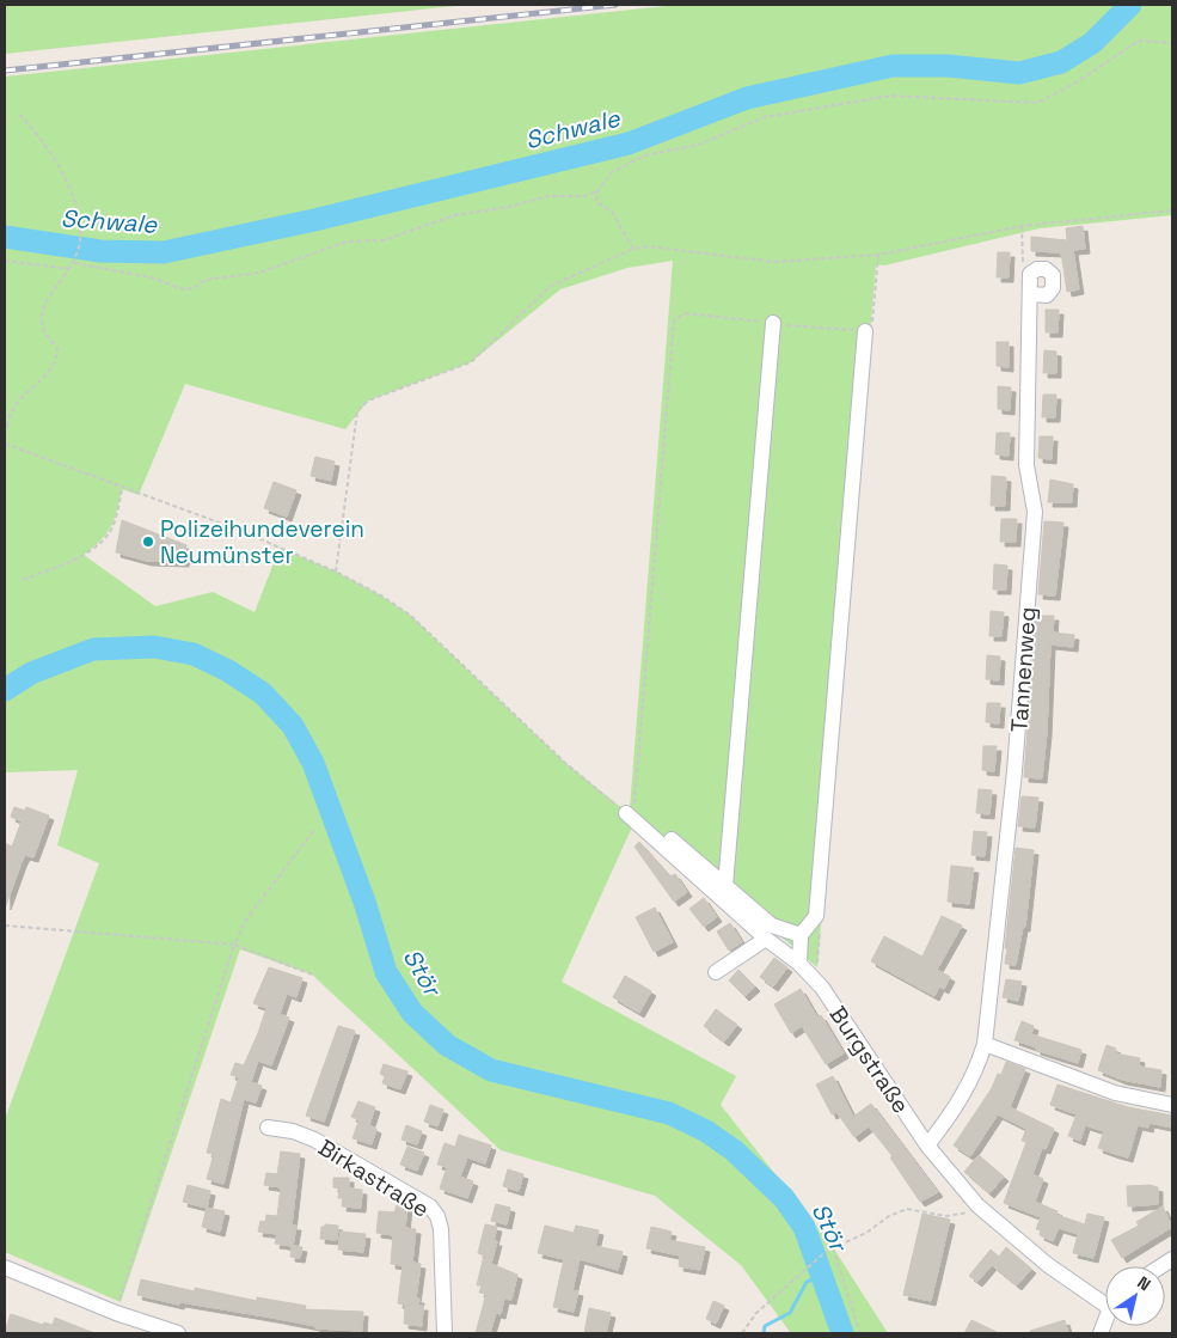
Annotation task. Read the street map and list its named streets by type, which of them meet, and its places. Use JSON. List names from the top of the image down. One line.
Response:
{"streets":{"street":["Tannenweg","Burgstraße","Birkastraße"]},"crossings":[["Tannenweg","Burgstraße"]],"water":["Schwale","Stör"],"places":["Polizeihundeverein Neumünster"],"north":"top right"}
